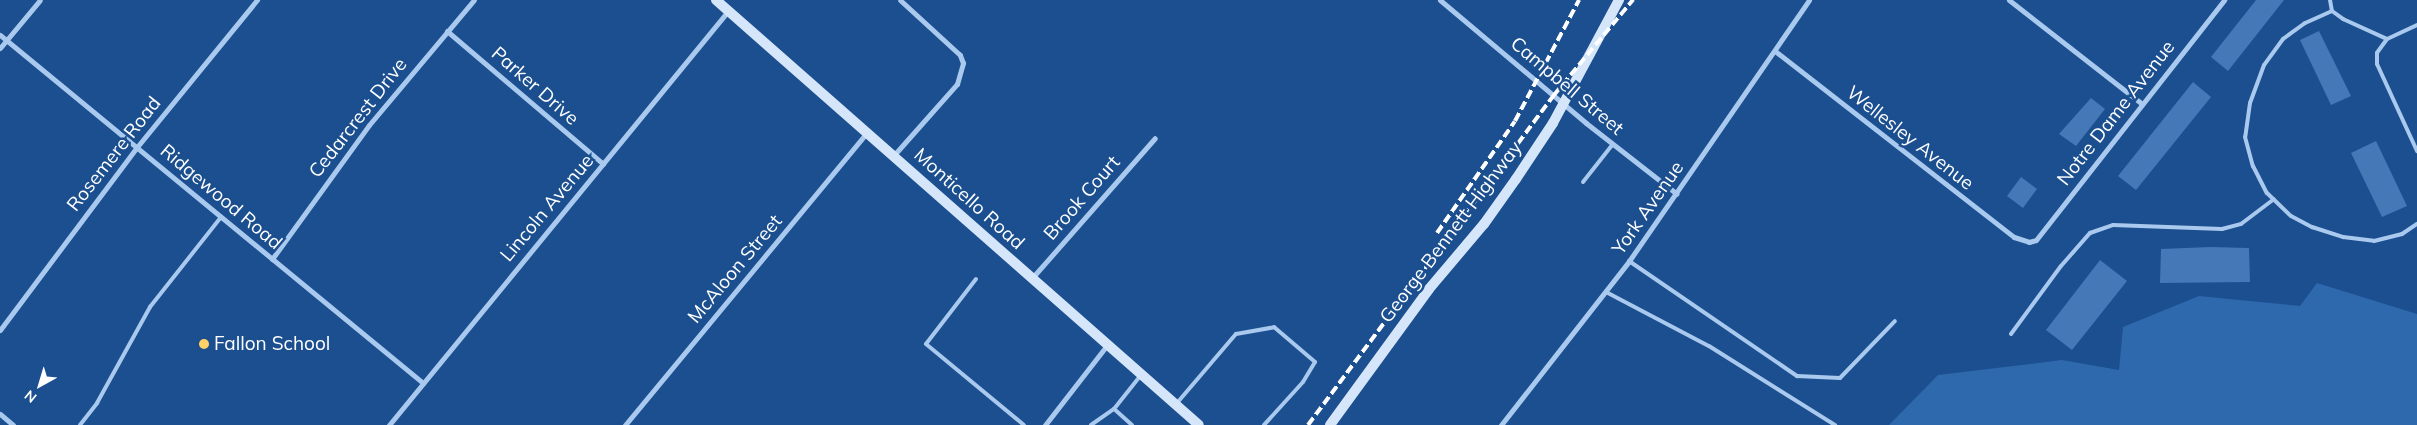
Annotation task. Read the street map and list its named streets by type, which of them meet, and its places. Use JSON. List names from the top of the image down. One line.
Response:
{"streets":{"street":["Parker Drive","Campbell Street","Notre Dame Avenue","Cedarcrest Drive","Wellesley Avenue","Rosemere Road","Ridgewood Road","Brook Court","Monticello Road","Lincoln Avenue","York Avenue","George Bennett Highway","McAloon Street"]},"crossings":[["Parker Drive","Cedarcrest Drive"],["Parker Drive","Lincoln Avenue"],["Campbell Street","York Avenue"],["Campbell Street","George Bennett Highway"],["Notre Dame Avenue","Wellesley Avenue"],["Cedarcrest Drive","Ridgewood Road"],["Wellesley Avenue","York Avenue"],["Rosemere Road","Ridgewood Road"],["Ridgewood Road","Lincoln Avenue"],["Brook Court","Monticello Road"],["Monticello Road","Lincoln Avenue"],["Monticello Road","McAloon Street"]],"places":["Fallon School"],"north":"bottom left"}
